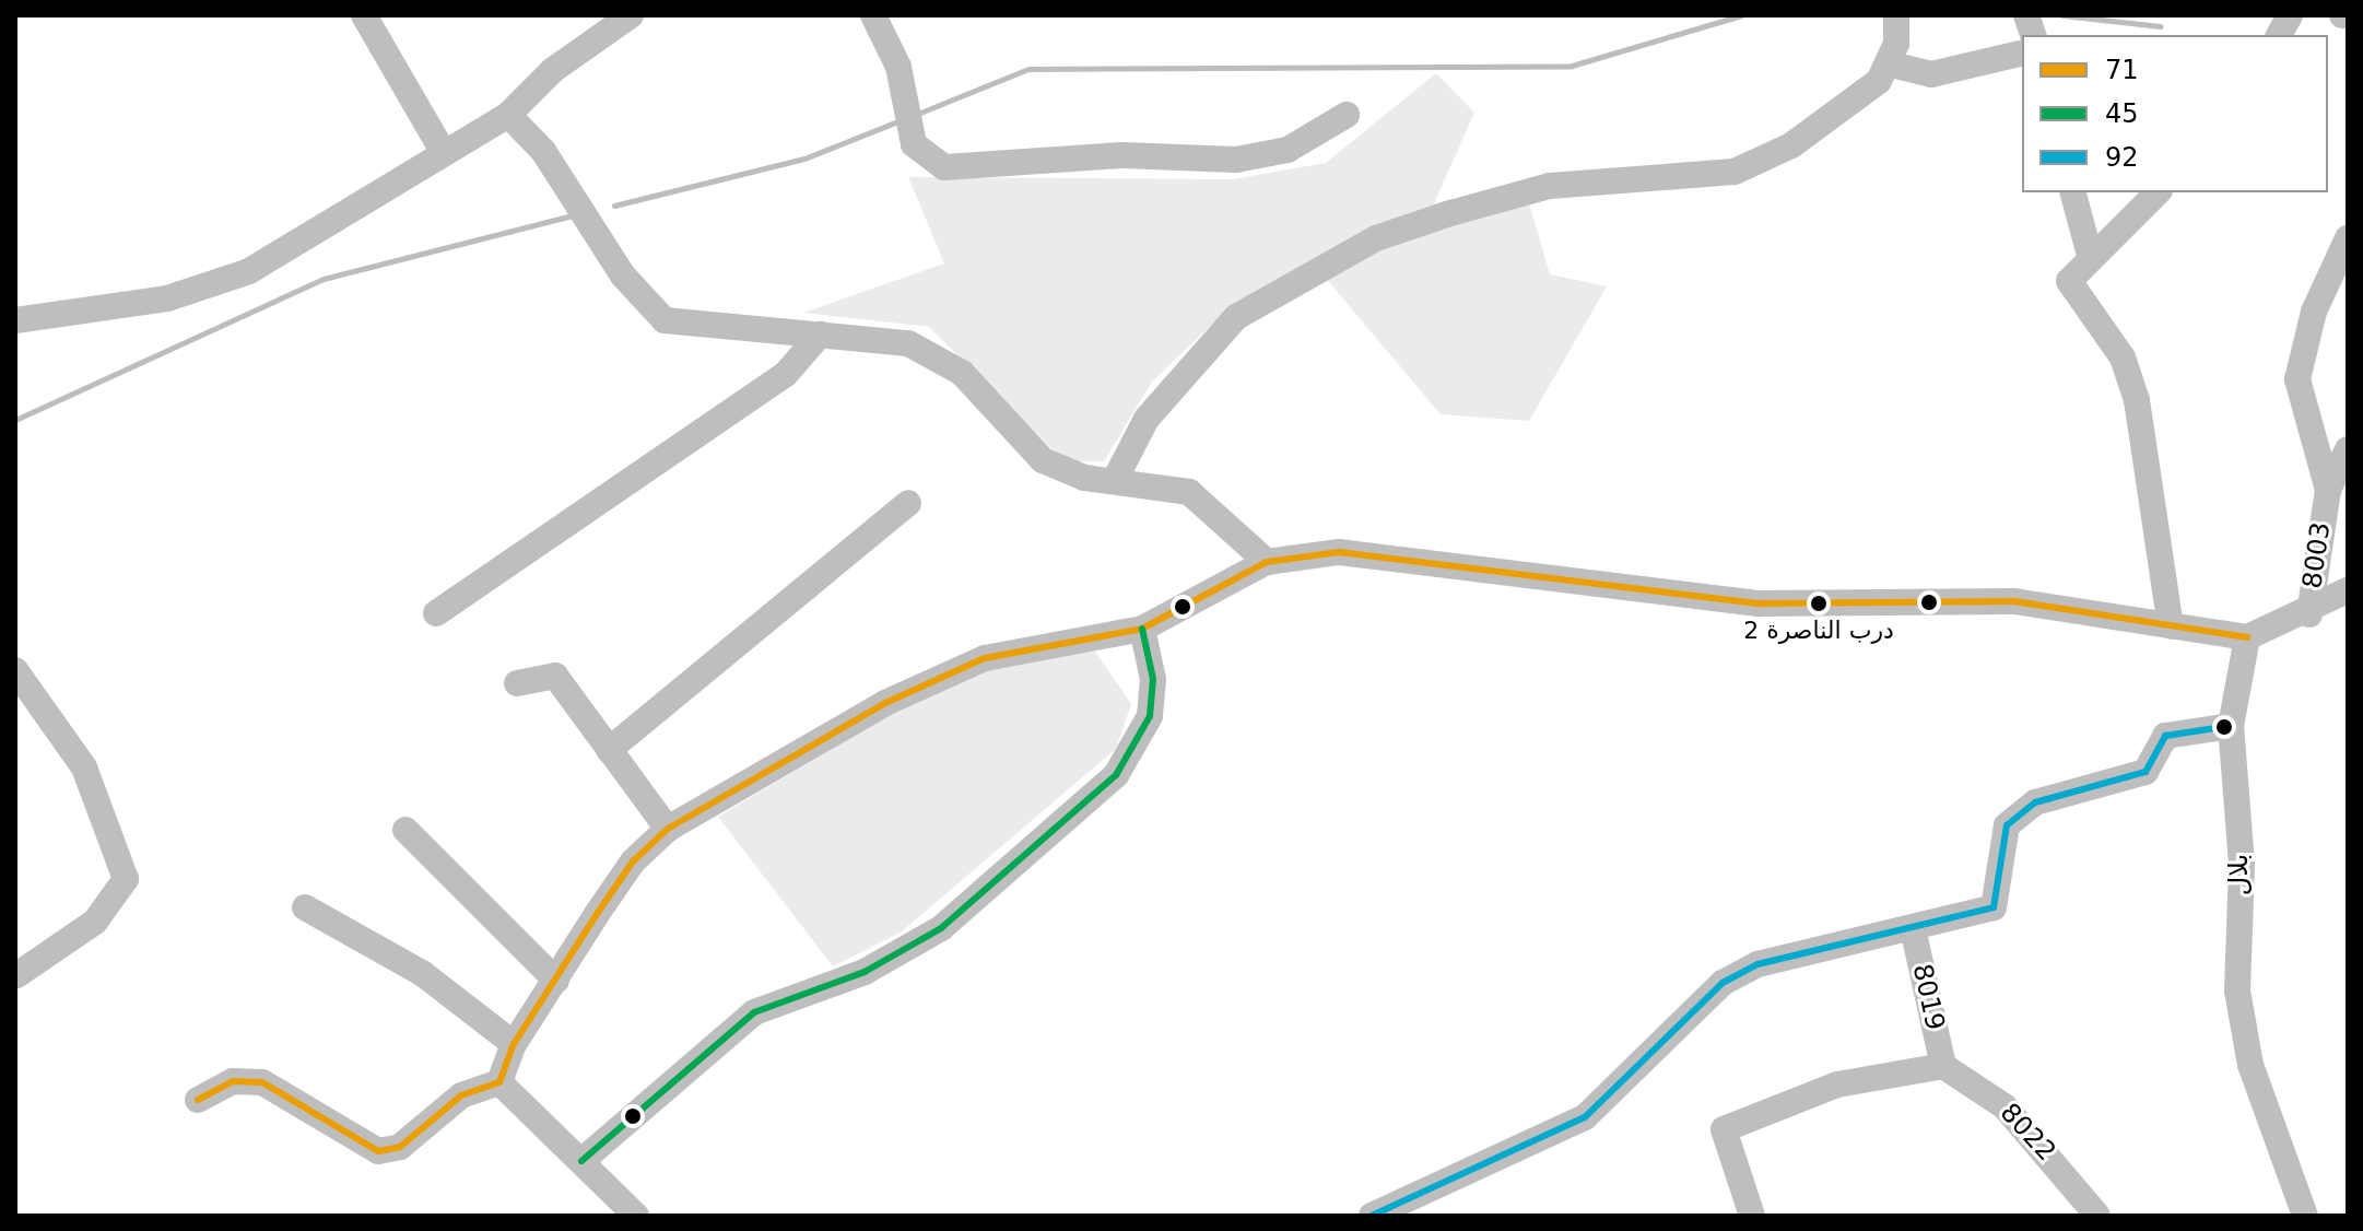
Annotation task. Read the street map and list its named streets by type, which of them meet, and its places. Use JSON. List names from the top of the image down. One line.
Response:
{"streets":{"street":["8003","بلال","8019","8022"]},"crossings":[["8019","8022"]],"places":["درب الناصرة 2"],"lines":["transit line 71","transit line 45","transit line 92"],"legend":["71","45","92"]}
